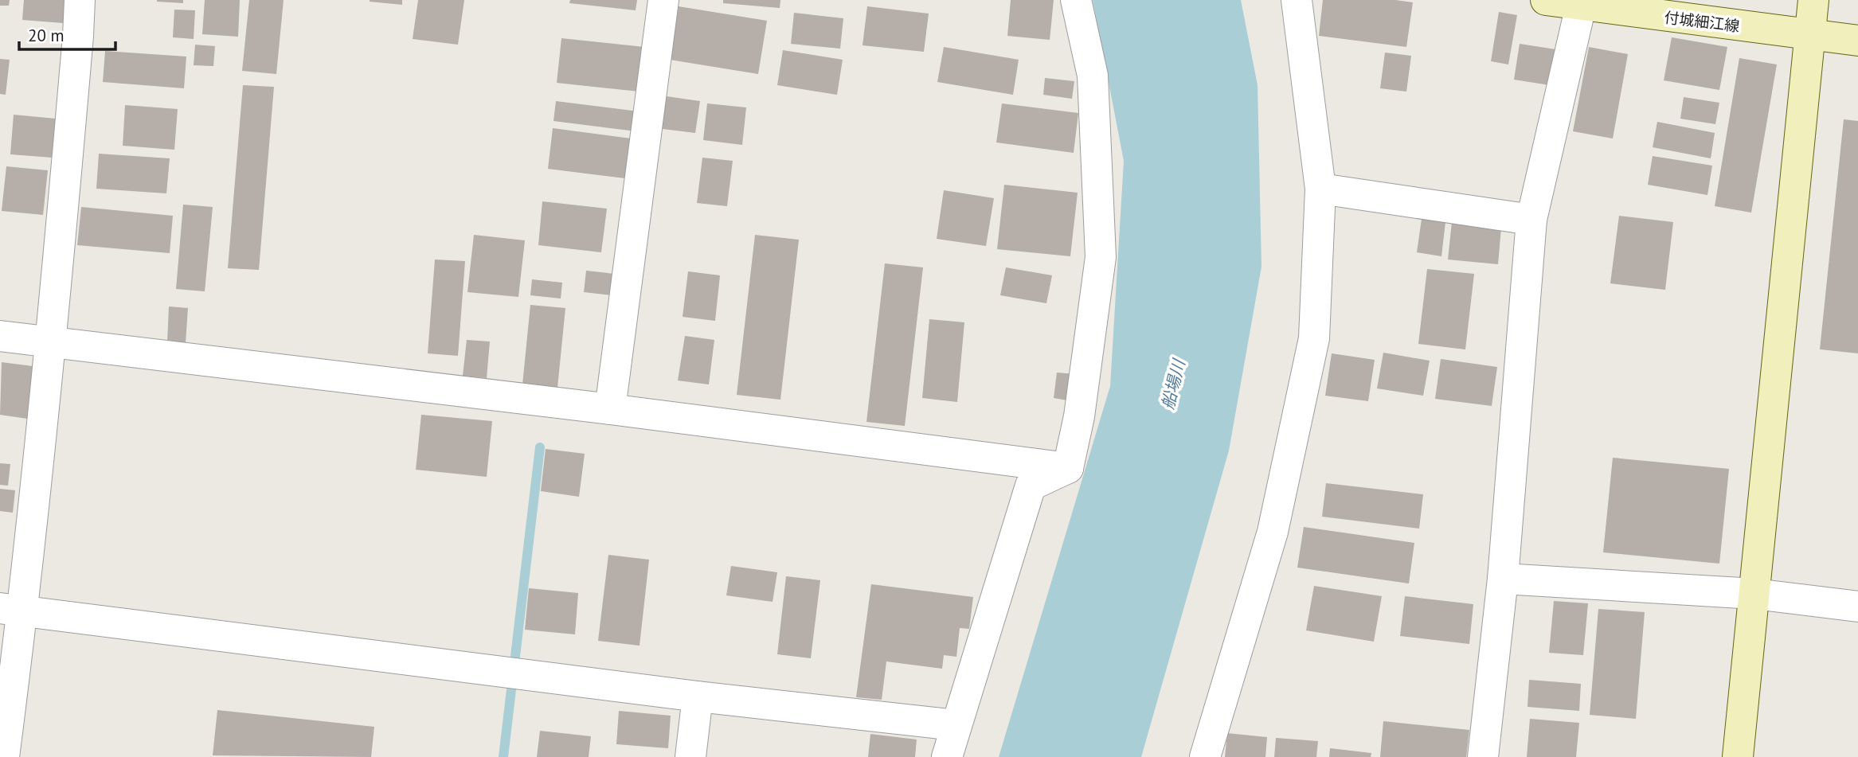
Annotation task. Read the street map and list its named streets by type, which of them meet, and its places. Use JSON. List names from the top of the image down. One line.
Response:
{"streets":{"street":["付城細江線"]},"water":["船場川"],"scale_bar":"20 m"}
